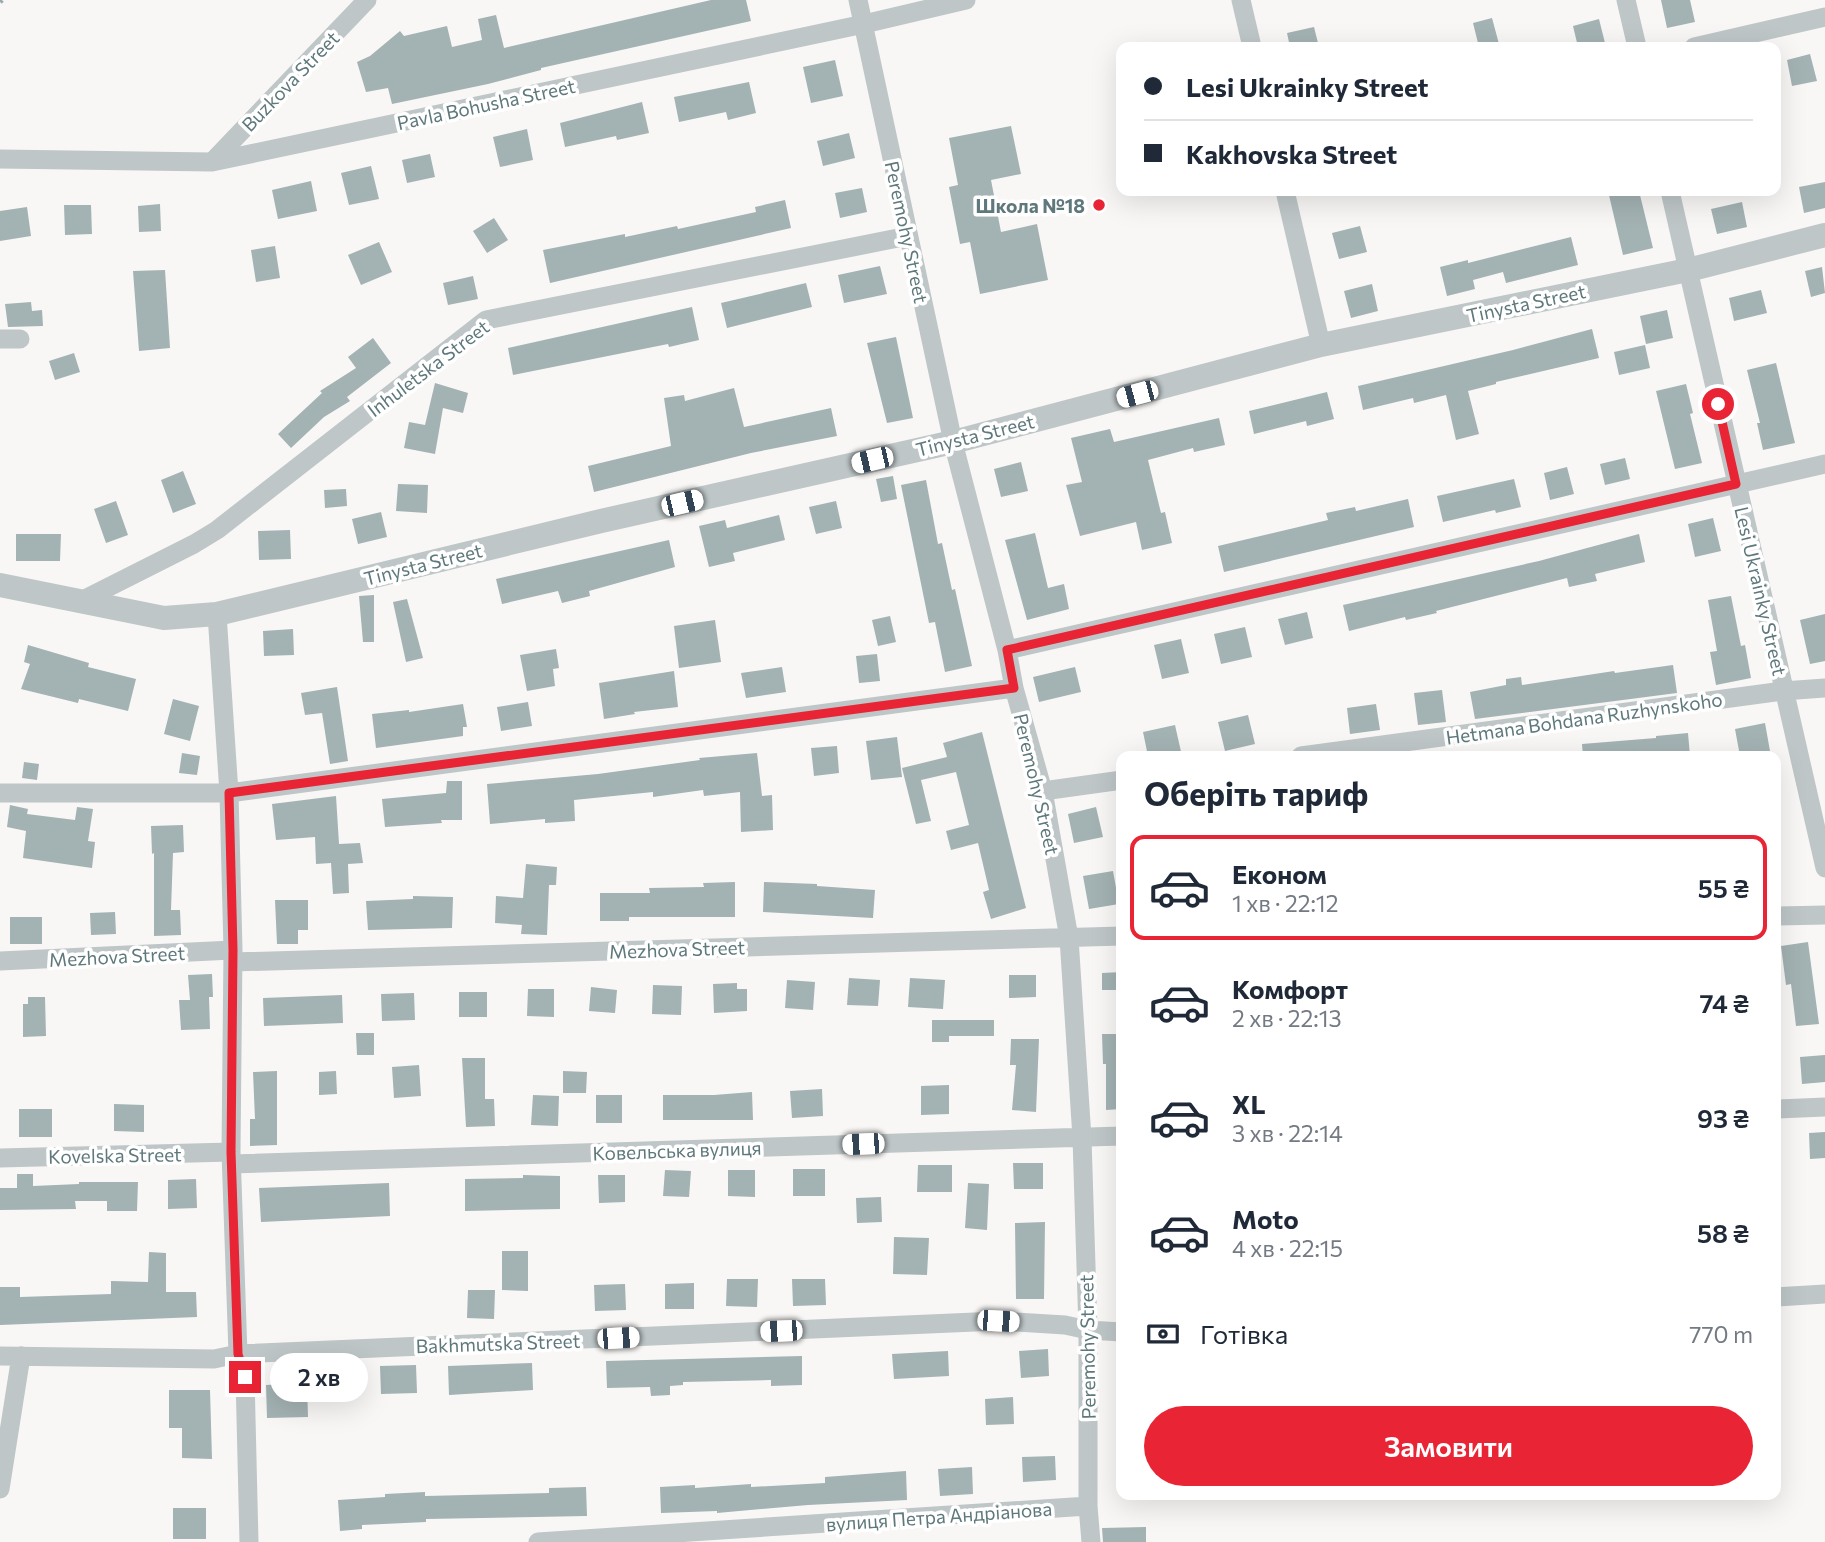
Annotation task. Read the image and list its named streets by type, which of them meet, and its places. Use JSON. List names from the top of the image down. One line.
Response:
{"streets":{"street":["Buzkova Street","Pavla Bohusha Street","Peremohy Street","Tinysta Street","Inhuletska Street","Lesi Ukrainky Street","Hetmana Bohdana Ruzhynskoho","Mezhova Street","Ковельська вулиця","Kovelska Street","Bakhmutska Street","вулиця Петра Андріанова"]},"crossings":[["Buzkova Street","Pavla Bohusha Street"],["Pavla Bohusha Street","Peremohy Street"],["Peremohy Street","Tinysta Street"],["Peremohy Street","Inhuletska Street"],["Peremohy Street","Mezhova Street"],["Peremohy Street","Ковельська вулиця"],["Peremohy Street","Bakhmutska Street"],["Peremohy Street","вулиця Петра Андріанова"],["Tinysta Street","Inhuletska Street"],["Tinysta Street","Lesi Ukrainky Street"],["Lesi Ukrainky Street","Hetmana Bohdana Ruzhynskoho"],["Ковельська вулиця","Kovelska Street"]],"places":["Школа №18"],"page":{"banner":["Lesi Ukrainky Street","Kakhovska Street"],"heading":"Оберіть тариф","list":[{"name":"Економ","note":"1 хв · 22:12","value":"55 ₴"},{"name":"Комфорт","note":"2 хв · 22:13","value":"74 ₴"},{"name":"XL","note":"3 хв · 22:14","value":"93 ₴"},{"name":"Moto","note":"4 хв · 22:15","value":"58 ₴"}],"pay":["Готівка","770 m"],"bubble":"2 хв","buttons":"Замовити"}}
